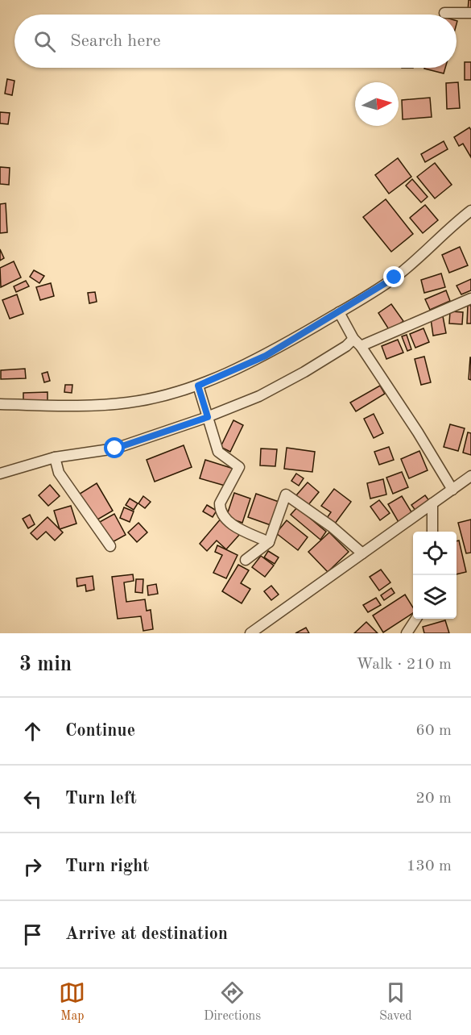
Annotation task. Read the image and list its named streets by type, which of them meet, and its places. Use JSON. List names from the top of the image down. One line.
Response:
{"north":"right","page":{"search":"Search here","heading":["3 min","Walk · 210 m"],"list":[["Continue","60 m"],["Turn left","20 m"],["Turn right","130 m"],"Arrive at destination"],"nav":["Map","Directions","Saved"]}}
